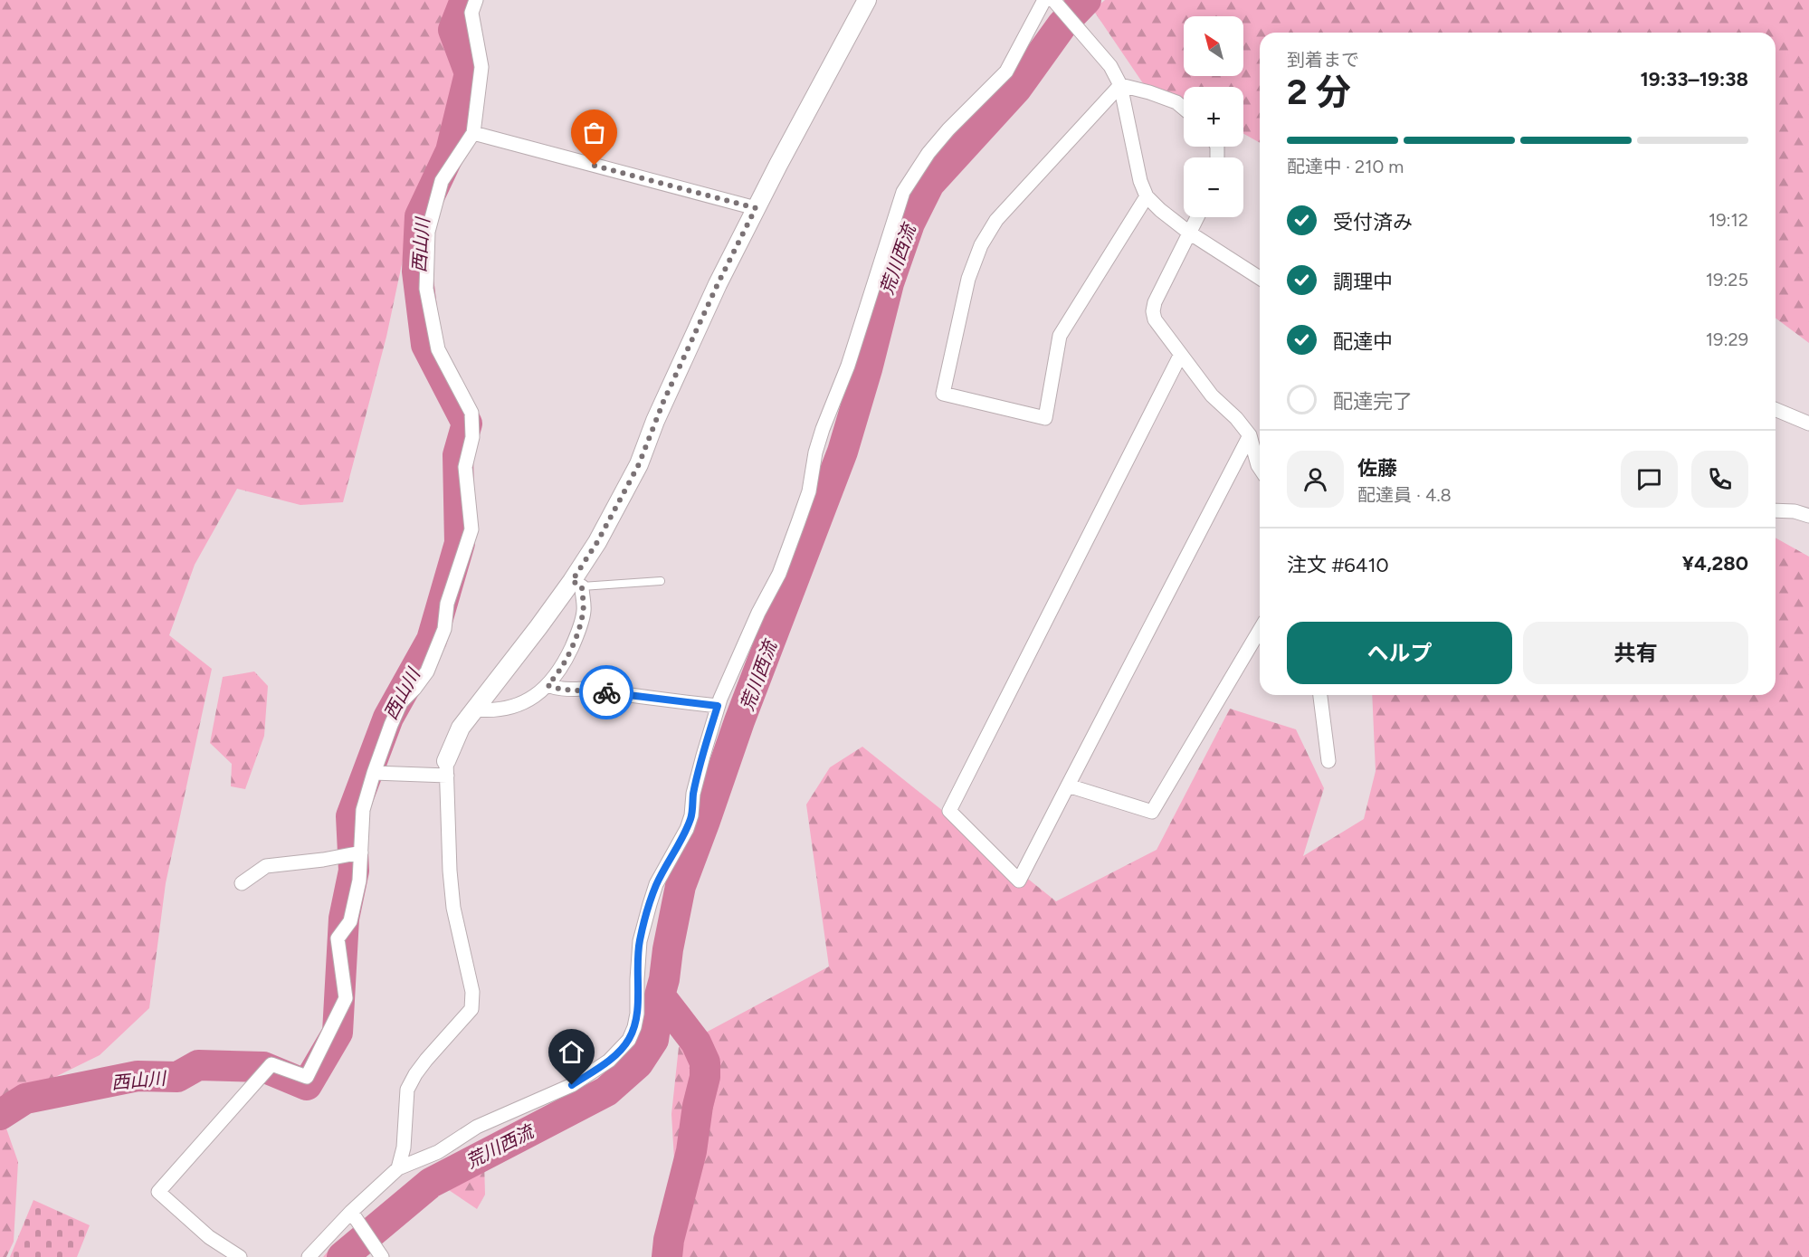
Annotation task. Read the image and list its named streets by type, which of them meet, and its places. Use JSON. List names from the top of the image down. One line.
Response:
{"water":["西山川","荒川西流"],"north":"top left","page":{"map_buttons":["+","−"],"heading":["2 分","到着まで","19:33–19:38"],"panel":["佐藤","配達員 · 4.8","注文 #6410","¥4,280"],"bar":"配達中 · 210 m","list":[["受付済み","19:12"],["調理中","19:25"],["配達中","19:29"],"配達完了"],"buttons":["ヘルプ","共有"]}}
